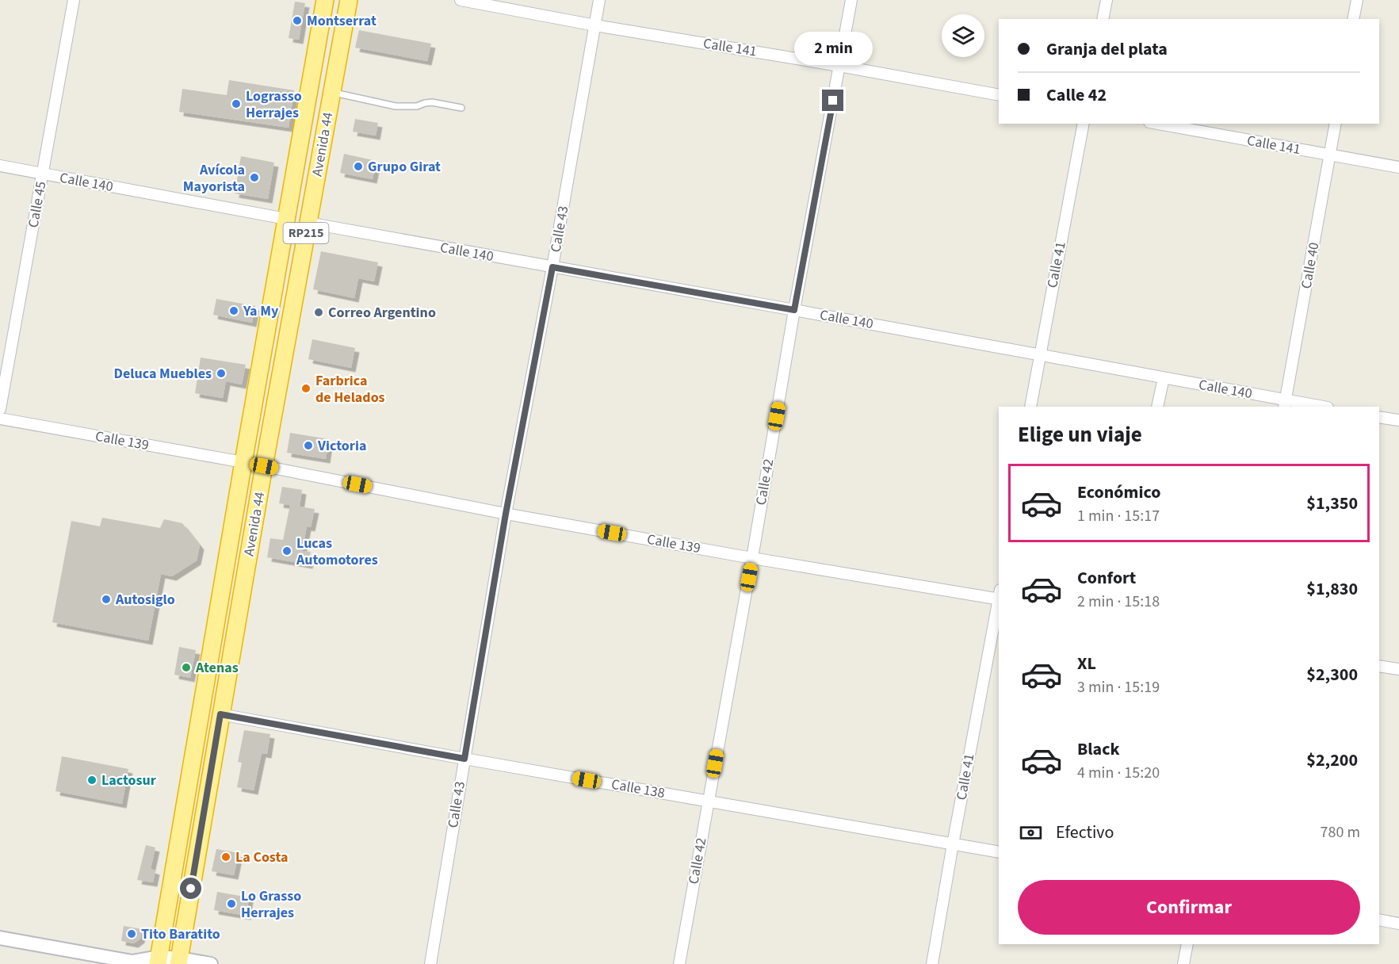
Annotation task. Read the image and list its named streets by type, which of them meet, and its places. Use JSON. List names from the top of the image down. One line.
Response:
{"streets":{"highway":["Avenida 44","RP215"],"street":["Calle 141","Calle 140","Calle 45","Calle 43","Calle 41","Calle 40","Calle 139","Calle 42","Calle 138"]},"crossings":[["Calle 141","Calle 43"],["Calle 141","Calle 40"],["Calle 141","Calle 42"],["Avenida 44","Calle 140"],["Avenida 44","Calle 139"],["Avenida 44","Calle 138"],["Calle 140","Calle 45"],["Calle 140","Calle 43"],["Calle 140","Calle 41"],["Calle 140","Calle 40"],["Calle 140","Calle 42"],["Calle 43","Calle 139"],["Calle 43","Calle 138"],["Calle 41","Calle 138"],["Calle 139","Calle 42"],["Calle 42","Calle 138"]],"places":["Montserrat","Lograsso Herrajes","Grupo Girat","Avícola Mayorista","Ya My","Correo Argentino","Deluca Muebles","Farbrica de Helados","Victoria","Lucas Automotores","Autosiglo","Atenas","Lactosur","La Costa","Lo Grasso Herrajes","Tito Baratito"],"page":{"banner":["Granja del plata","Calle 42"],"bubble":"2 min","heading":"Elige un viaje","list":[{"name":"Económico","note":"1 min · 15:17","value":"$1,350"},{"name":"Confort","note":"2 min · 15:18","value":"$1,830"},{"name":"XL","note":"3 min · 15:19","value":"$2,300"},{"name":"Black","note":"4 min · 15:20","value":"$2,200"}],"pay":["Efectivo","780 m"],"buttons":"Confirmar"}}
